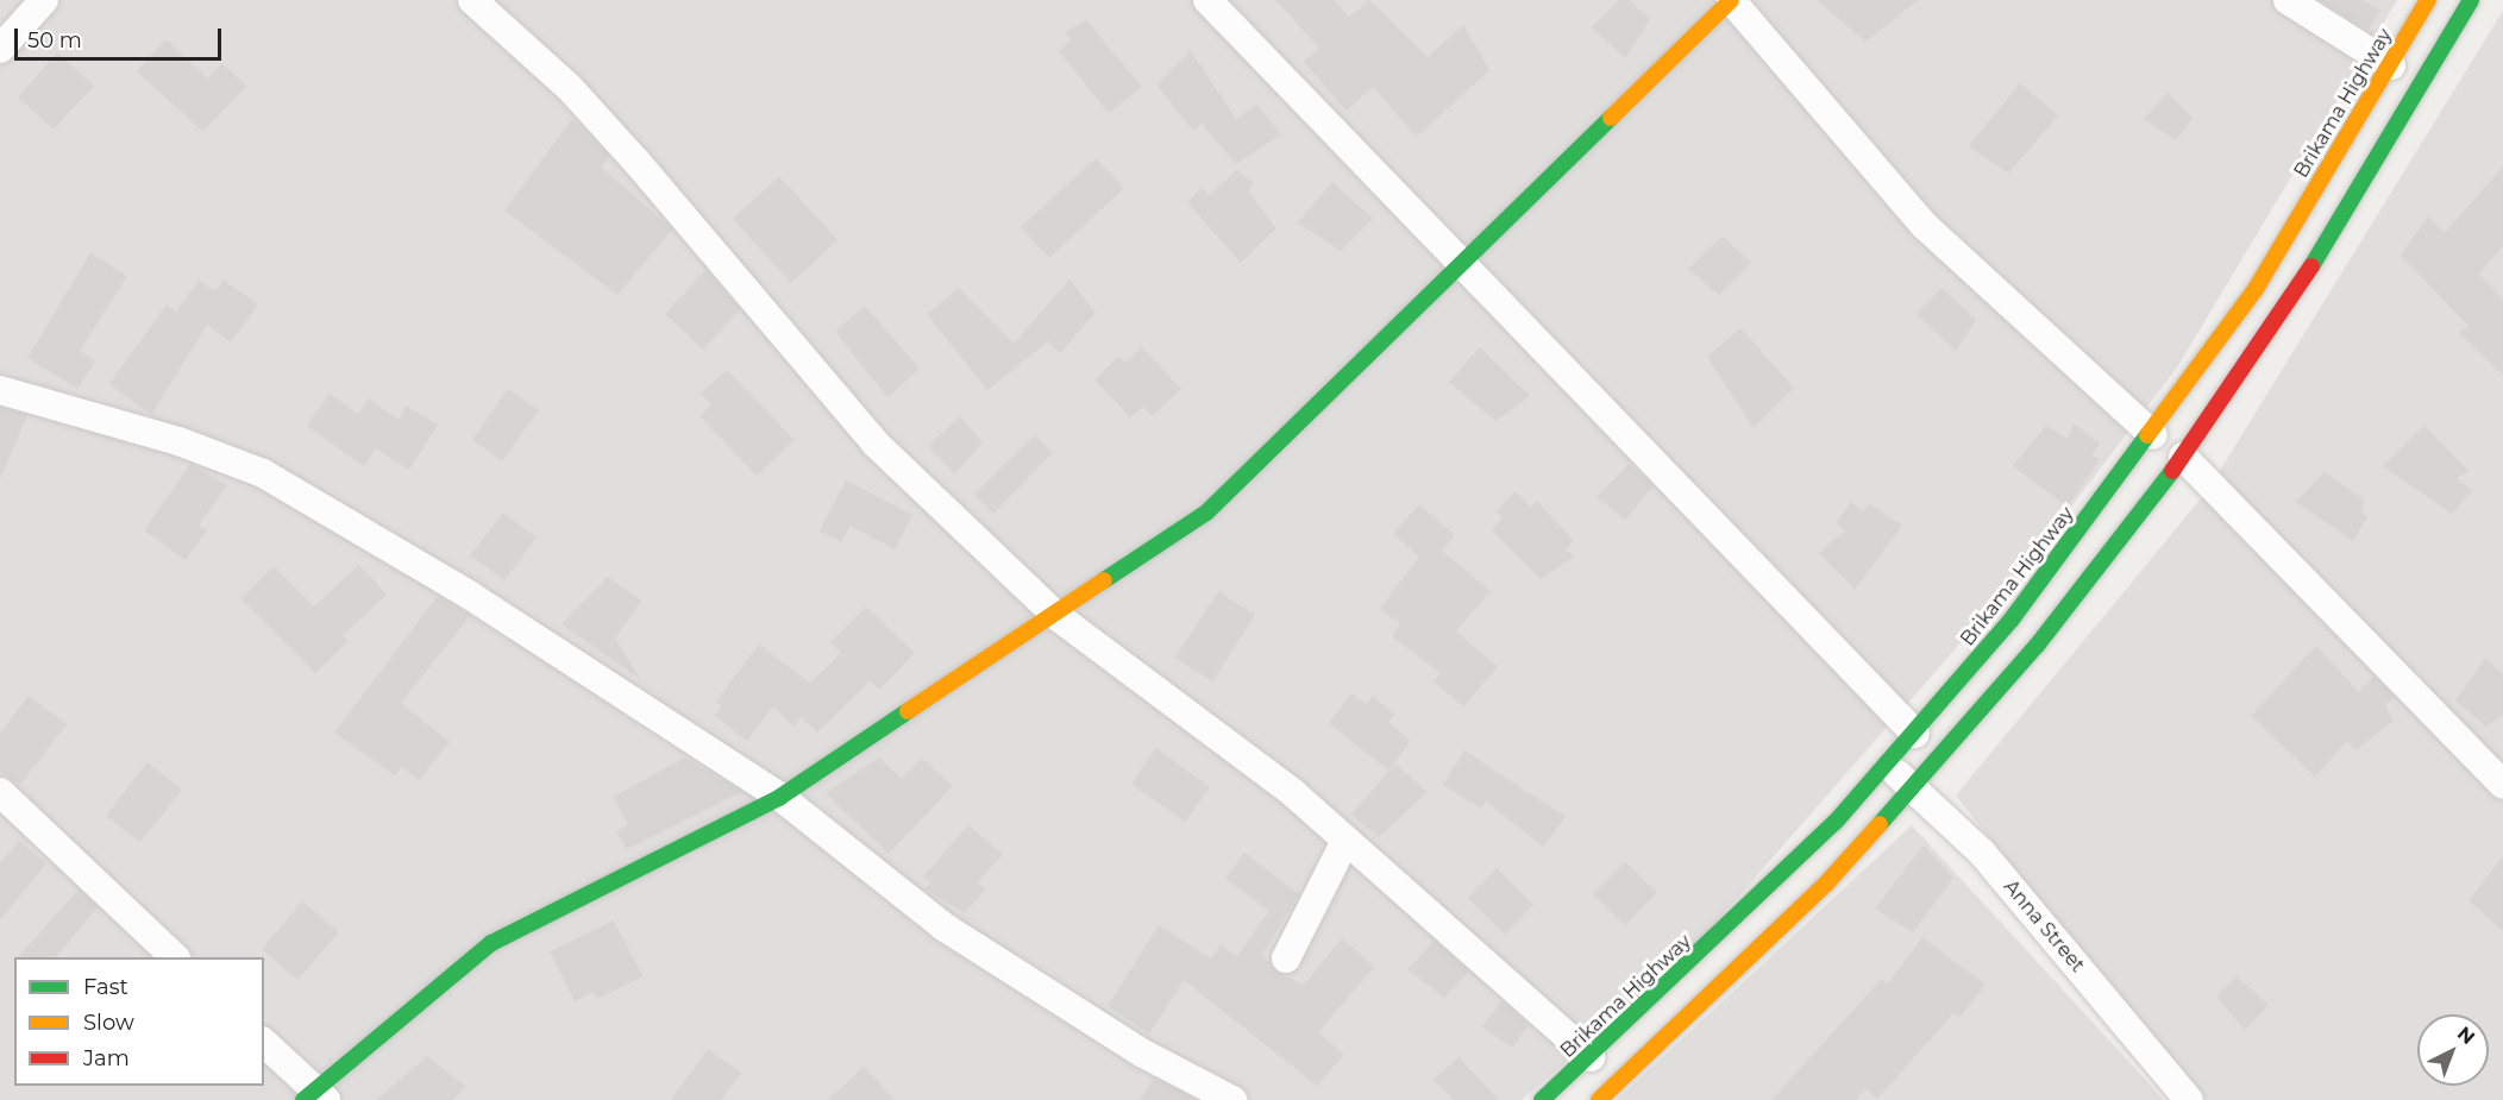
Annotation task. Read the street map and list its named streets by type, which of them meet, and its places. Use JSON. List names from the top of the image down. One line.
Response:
{"streets":{"main road":["Brikama Highway"],"street":["Anna Street"]},"crossings":[["Brikama Highway","Anna Street"]],"legend":["Fast","Slow","Jam"],"scale_bar":"50 m","north":"top right"}
